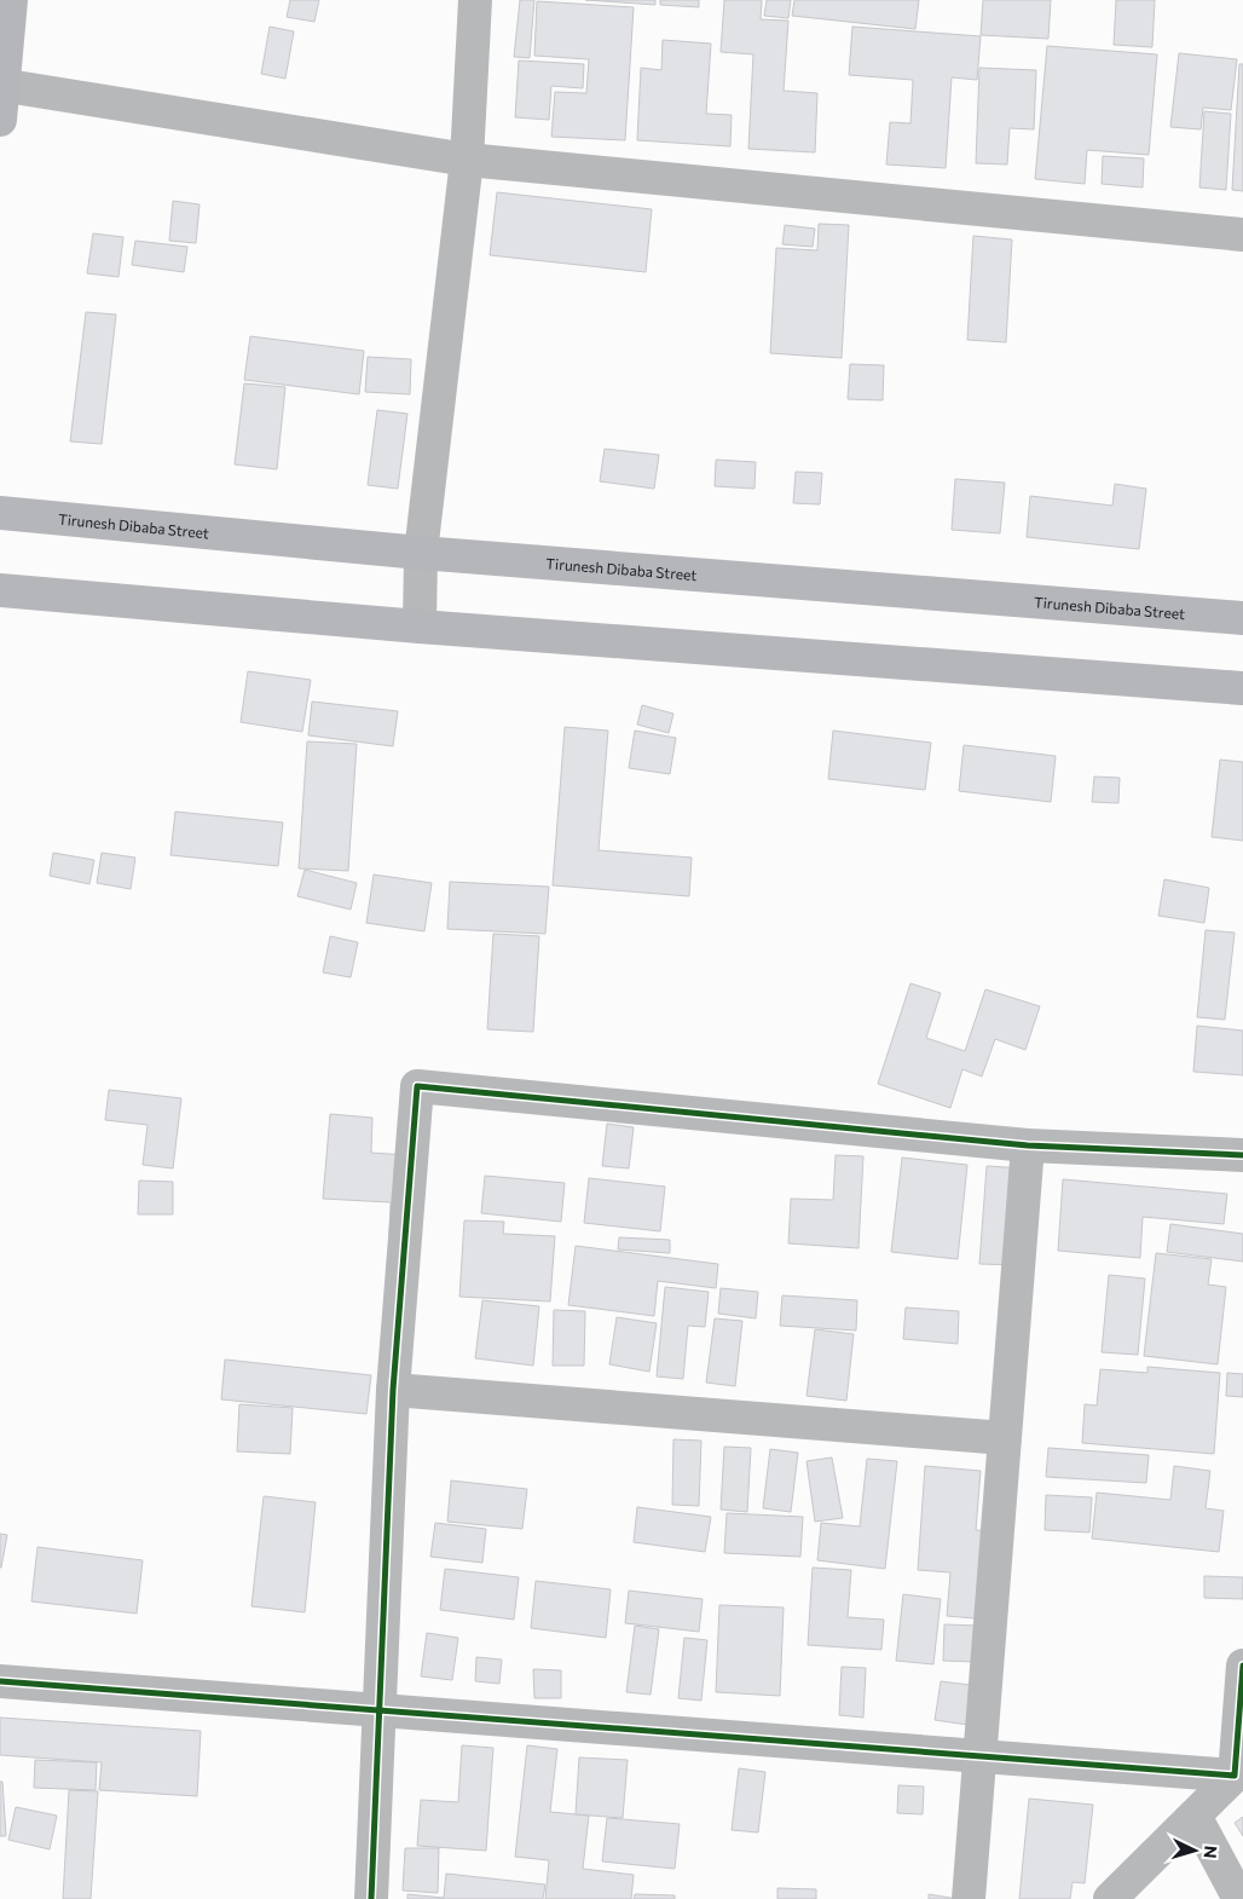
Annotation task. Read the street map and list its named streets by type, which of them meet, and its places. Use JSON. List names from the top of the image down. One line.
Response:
{"streets":{"main road":["Tirunesh Dibaba Street"]},"north":"right"}
